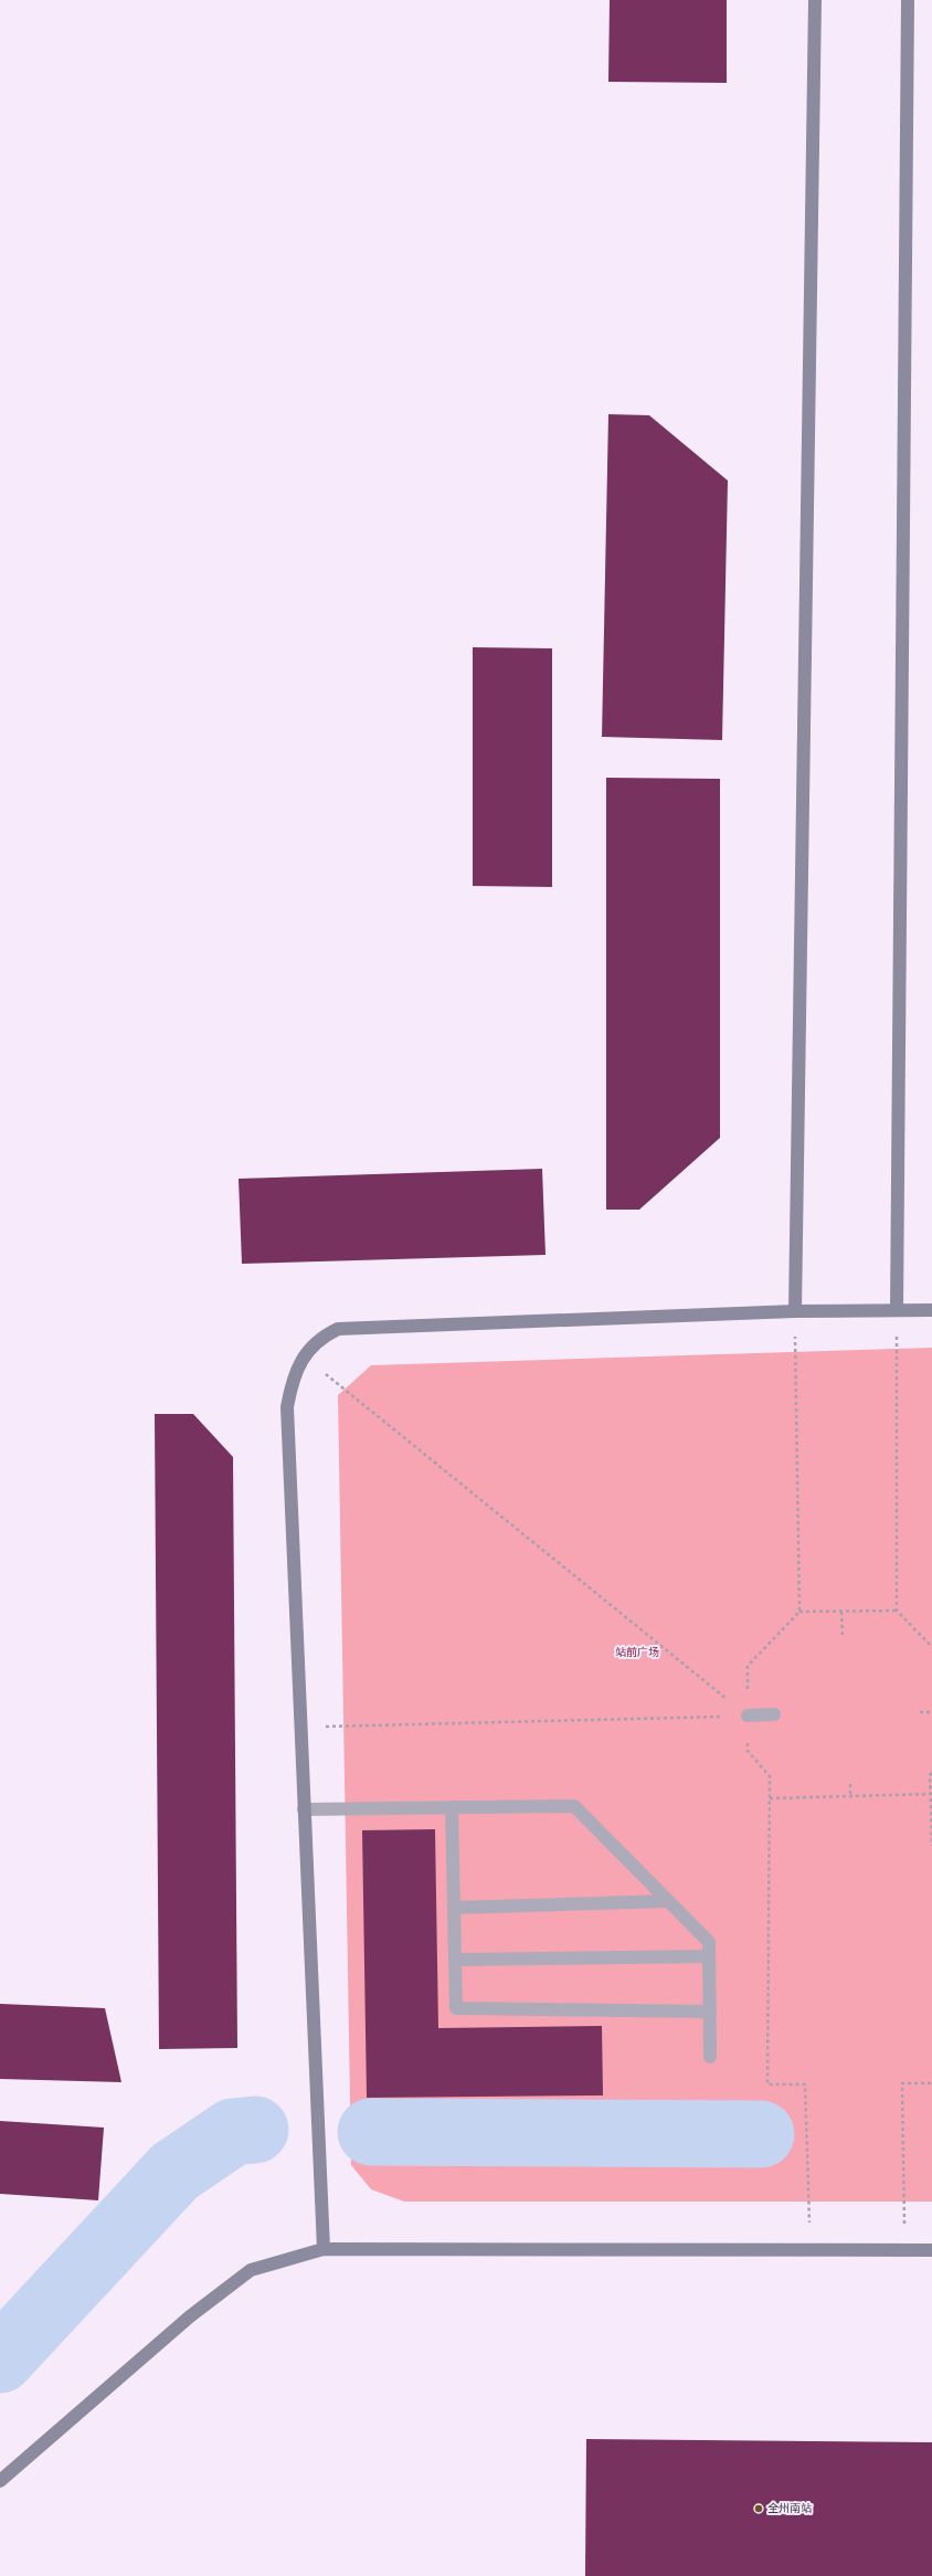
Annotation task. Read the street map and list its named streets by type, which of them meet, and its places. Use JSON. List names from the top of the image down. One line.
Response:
{"parks":["站前广场"],"places":["全州南站"]}
